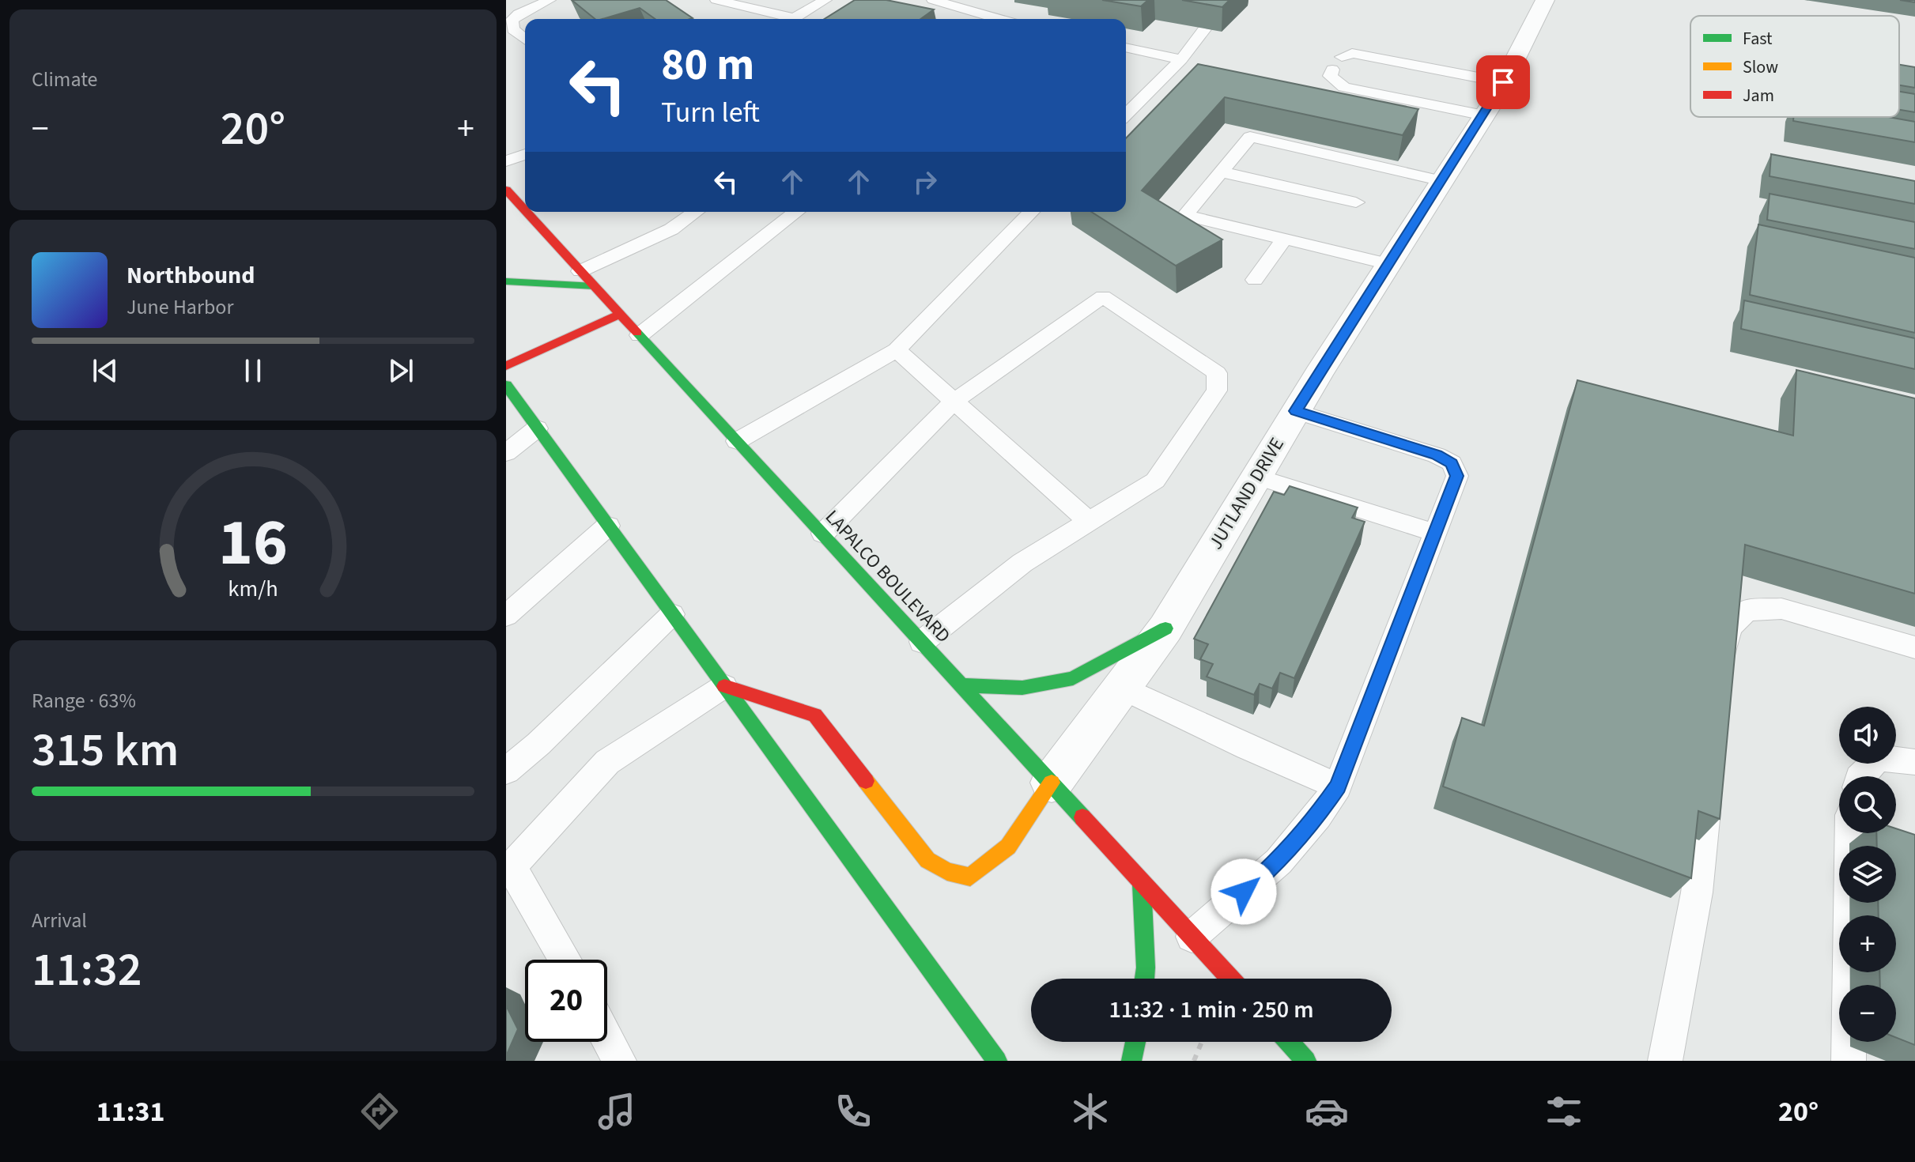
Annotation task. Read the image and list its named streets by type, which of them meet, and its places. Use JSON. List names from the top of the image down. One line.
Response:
{"streets":{"main road":["LAPALCO BOULEVARD"],"street":["JUTLAND DRIVE"]},"crossings":[["JUTLAND DRIVE","LAPALCO BOULEVARD"]],"legend":["Fast","Slow","Jam"],"page":{"tile":["Climate",["Range · 63%","315 km"],["Arrival","11:32"]],"turn":["80 m","Turn left"],"heat":["−","20°","+"],"song":["Northbound","June Harbor"],"map_buttons":["+","−"],"limit":"20","trip":"11:32 · 1 min · 250 m","tabs":["11:31","20°"],"gauge":["16","km/h"]}}
